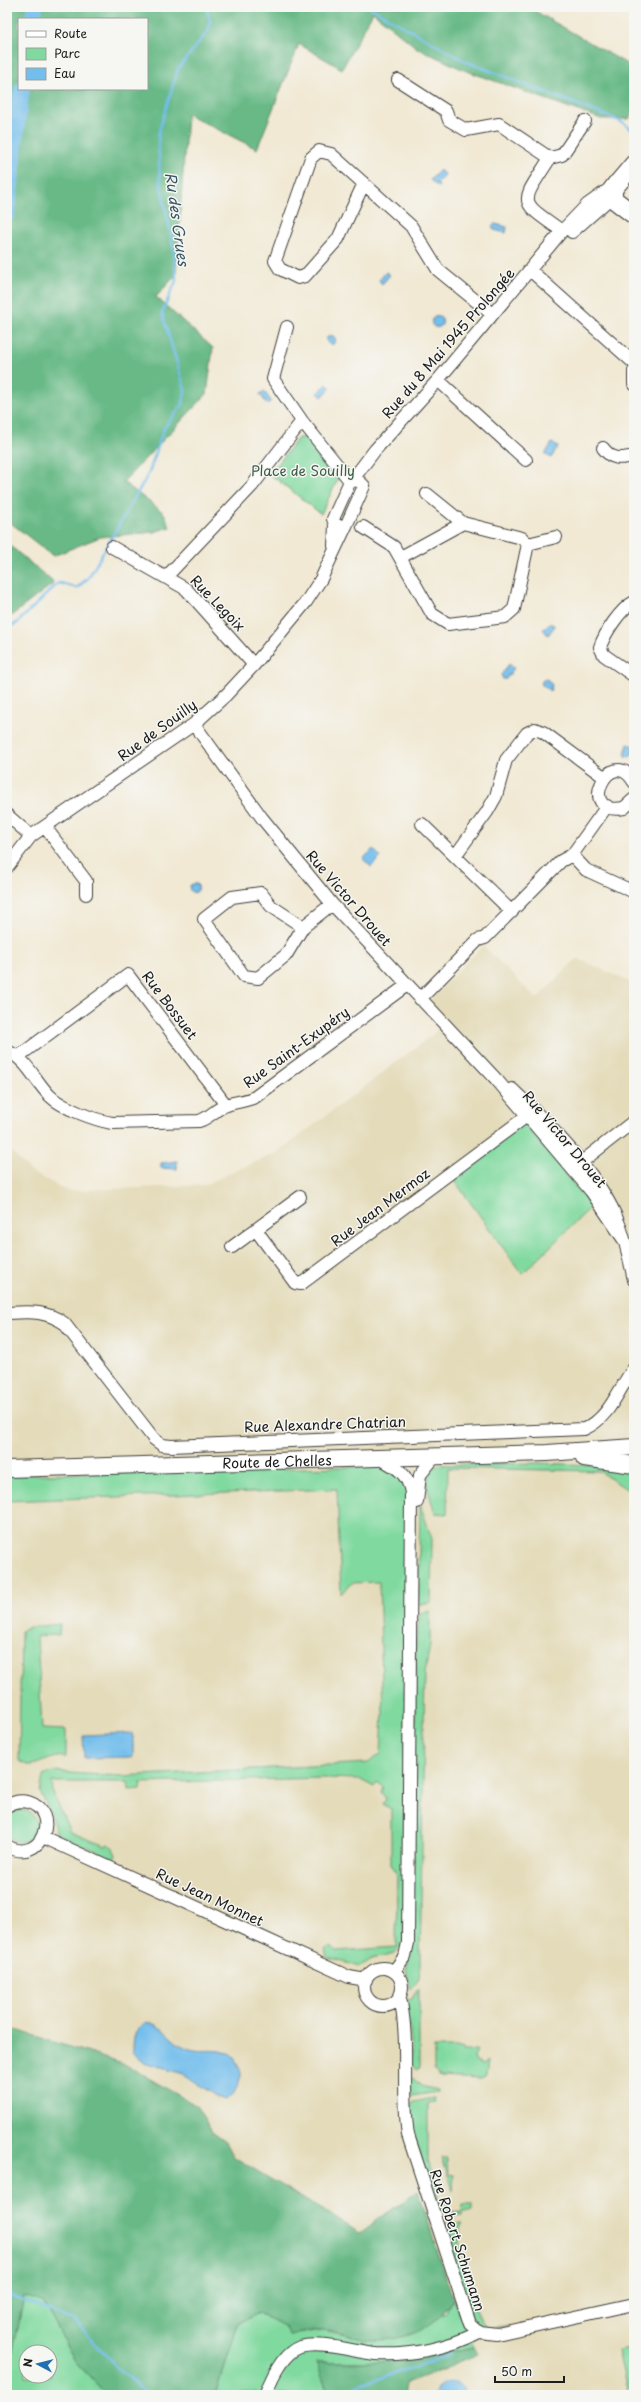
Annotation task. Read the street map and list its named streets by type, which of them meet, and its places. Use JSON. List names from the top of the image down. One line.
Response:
{"streets":{"main road":["Route de Chelles"],"street":["Rue du 8 Mai 1945 Prolongée","Rue Legoix","Rue de Souilly","Rue Victor Drouet","Rue Bossuet","Rue Saint-Exupéry","Rue Jean Mermoz","Rue Alexandre Chatrian","Rue Jean Monnet","Rue Robert Schumann"]},"crossings":[["Rue du 8 Mai 1945 Prolongée","Rue de Souilly"],["Rue Legoix","Rue de Souilly"],["Rue de Souilly","Rue Victor Drouet"],["Rue Victor Drouet","Rue Saint-Exupéry"],["Rue Victor Drouet","Rue Jean Mermoz"],["Rue Bossuet","Rue Saint-Exupéry"],["Rue Jean Monnet","Rue Robert Schumann"]],"water":["Ru des Grues"],"parks":["Place de Souilly"],"legend":["Route","Parc","Eau"],"scale_bar":"50 m","north":"left"}
